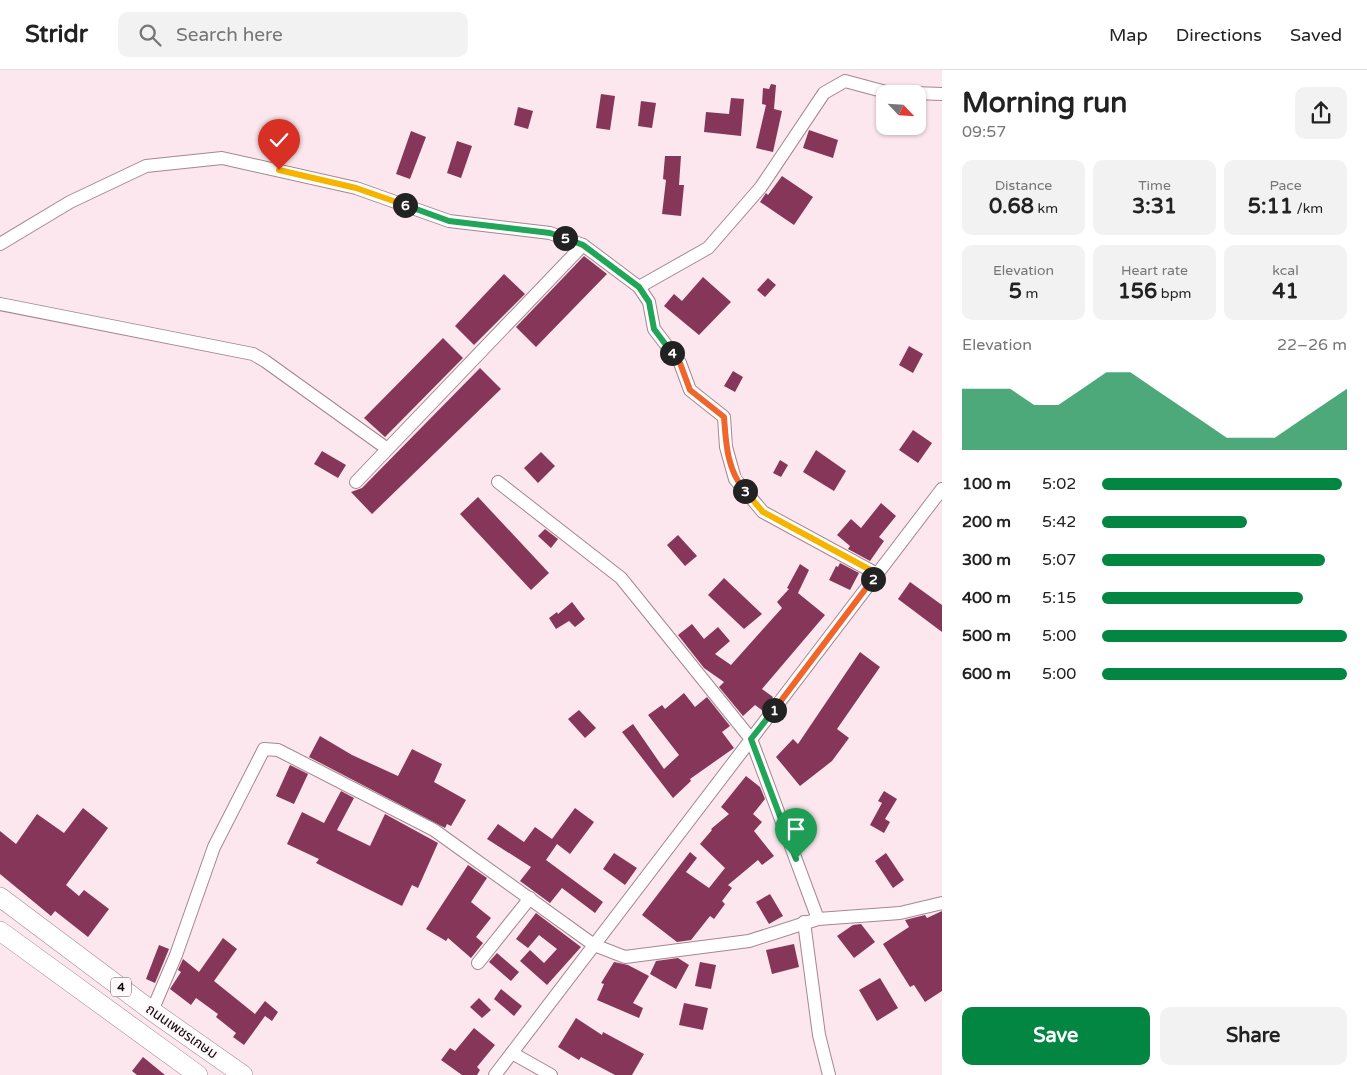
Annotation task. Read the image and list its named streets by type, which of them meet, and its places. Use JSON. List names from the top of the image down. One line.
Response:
{"streets":{"highway":["4","ถนนเพชรเกษม"]},"north":"bottom right","page":{"header":"Stridr","search":"Search here","nav":["Map","Directions","Saved"],"heading":["Morning run","09:57"],"stats":[["Distance","0.68 km"],["Time","3:31"],["Pace","5:11 /km"],["Elevation","5 m"],["Heart rate","156 bpm"],["kcal","41"]],"pins":["6","5","4","3","2","1"],"chart":["Elevation","22–26 m"],"list":[{"name":"100 m","note":"5:02"},{"name":"200 m","note":"5:42"},{"name":"300 m","note":"5:07"},{"name":"400 m","note":"5:15"},{"name":"500 m","note":"5:00"},{"name":"600 m","note":"5:00"}],"buttons":["Save","Share"]}}
